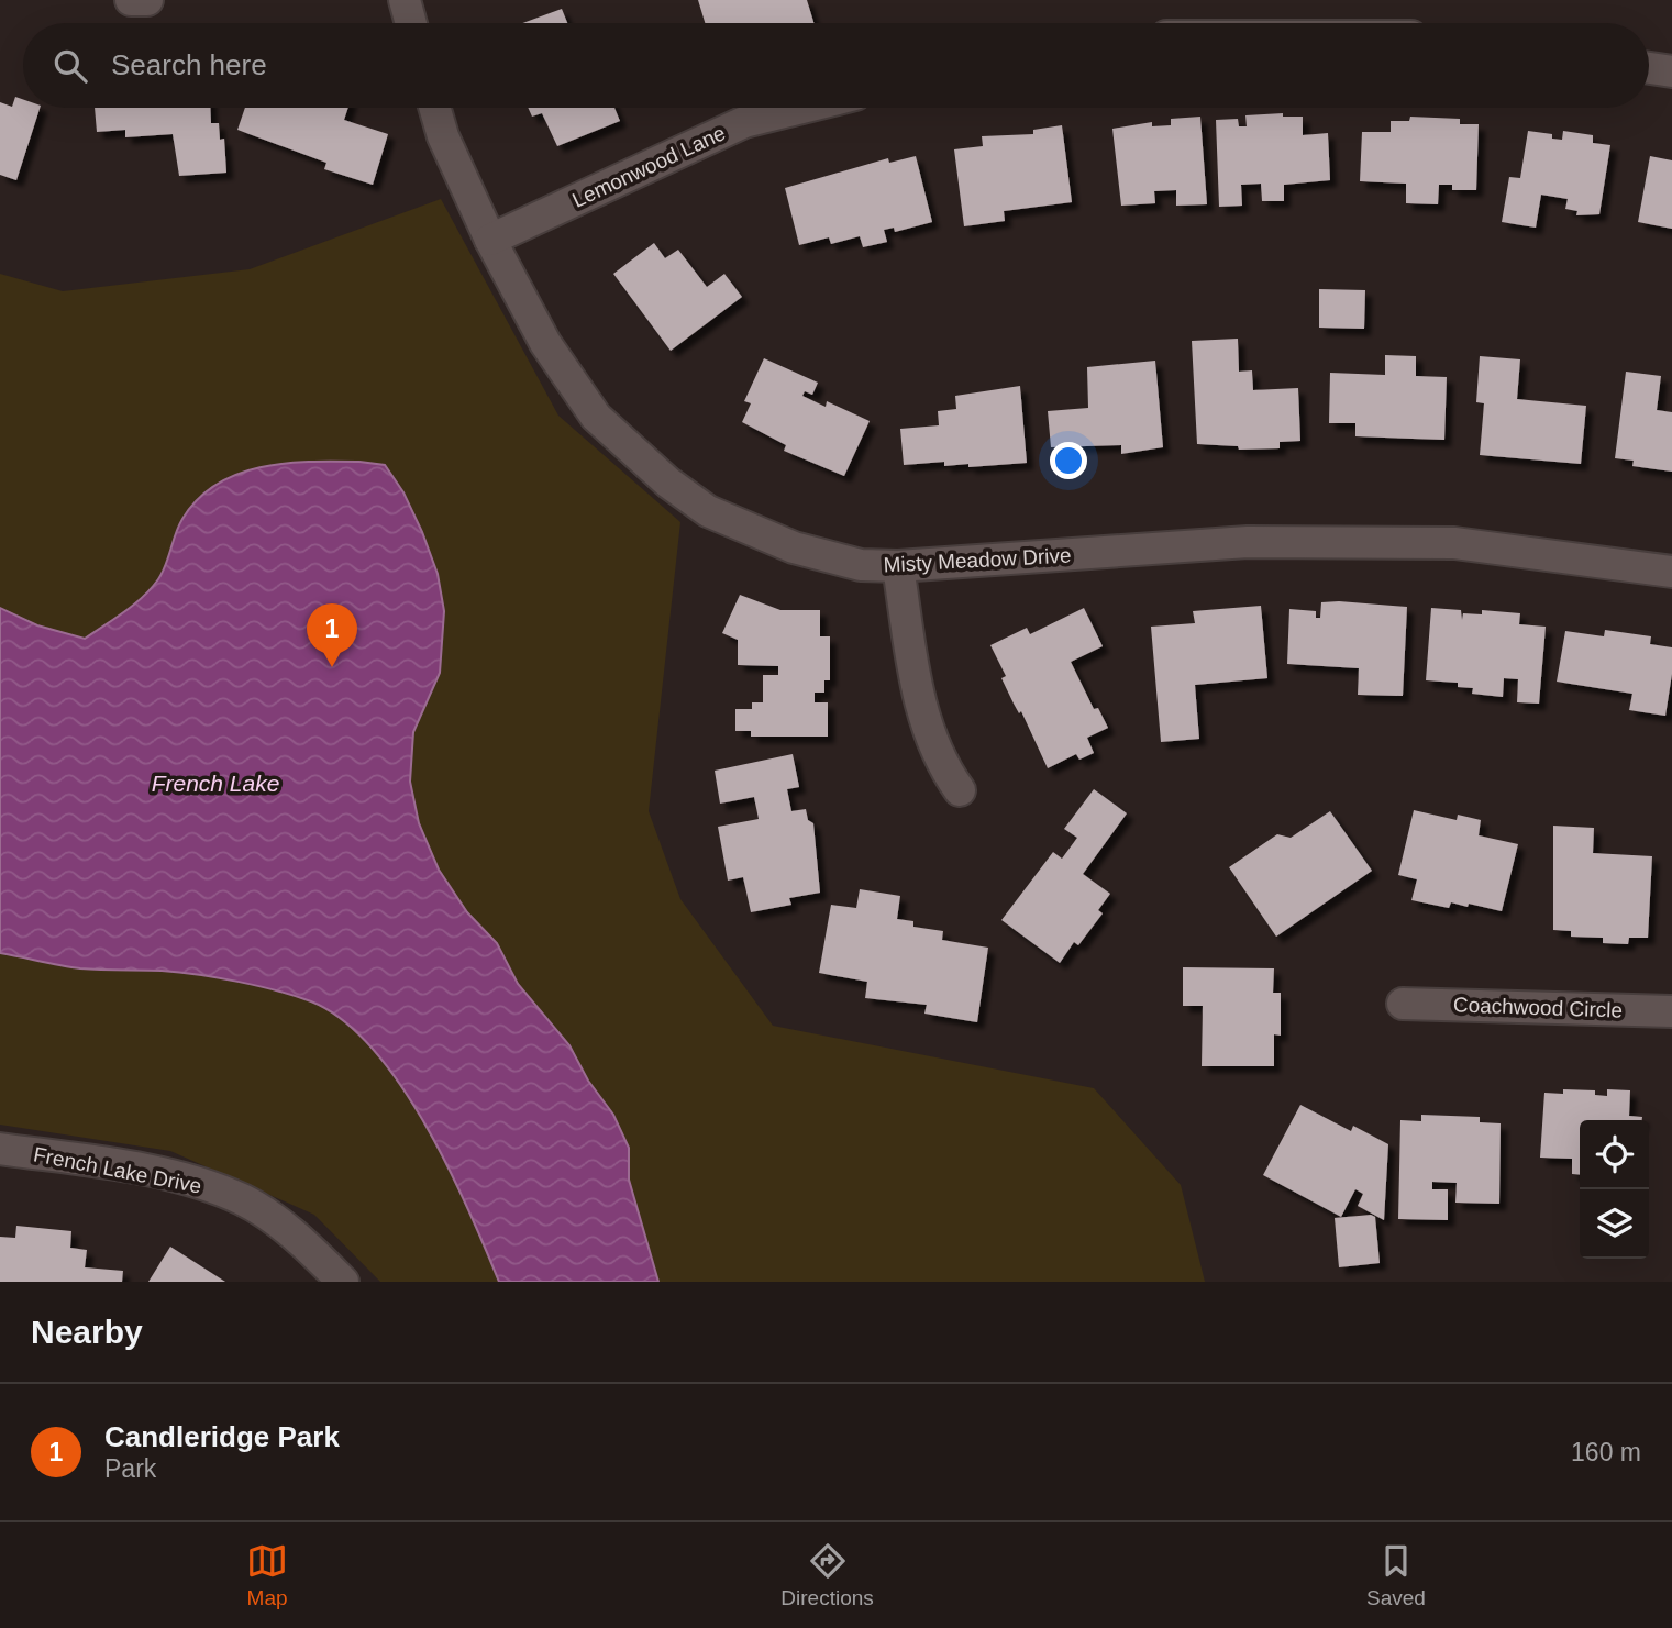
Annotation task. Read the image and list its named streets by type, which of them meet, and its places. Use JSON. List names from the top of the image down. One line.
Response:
{"streets":{"street":["Lemonwood Lane","Misty Meadow Drive","Coachwood Circle","French Lake Drive"]},"crossings":[["Lemonwood Lane","Misty Meadow Drive"]],"water":["French Lake"],"page":{"search":"Search here","pins":"1","heading":"Nearby","list":[{"mark":"1","name":"Candleridge Park","note":"Park","value":"160 m"}],"nav":["Map","Directions","Saved"]}}
